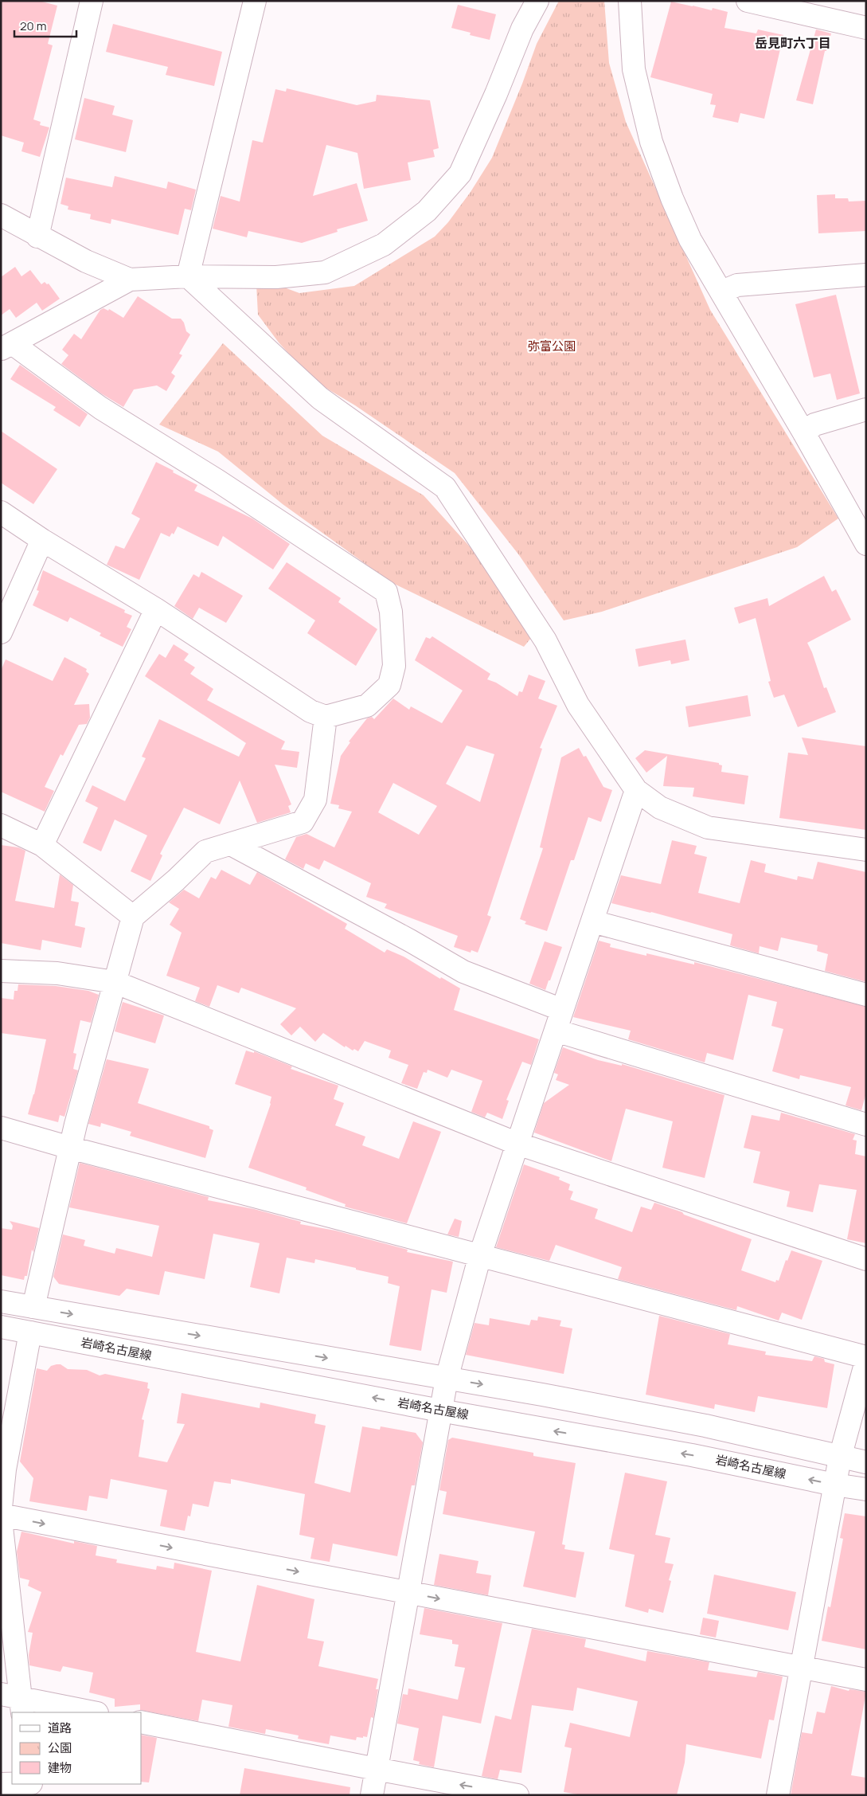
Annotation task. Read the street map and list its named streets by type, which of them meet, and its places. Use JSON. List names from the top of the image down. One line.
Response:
{"streets":{"street":["岩崎名古屋線"]},"districts":["岳見町六丁目"],"parks":["弥富公園"],"legend":["道路","公園","建物"],"scale_bar":"20 m"}
